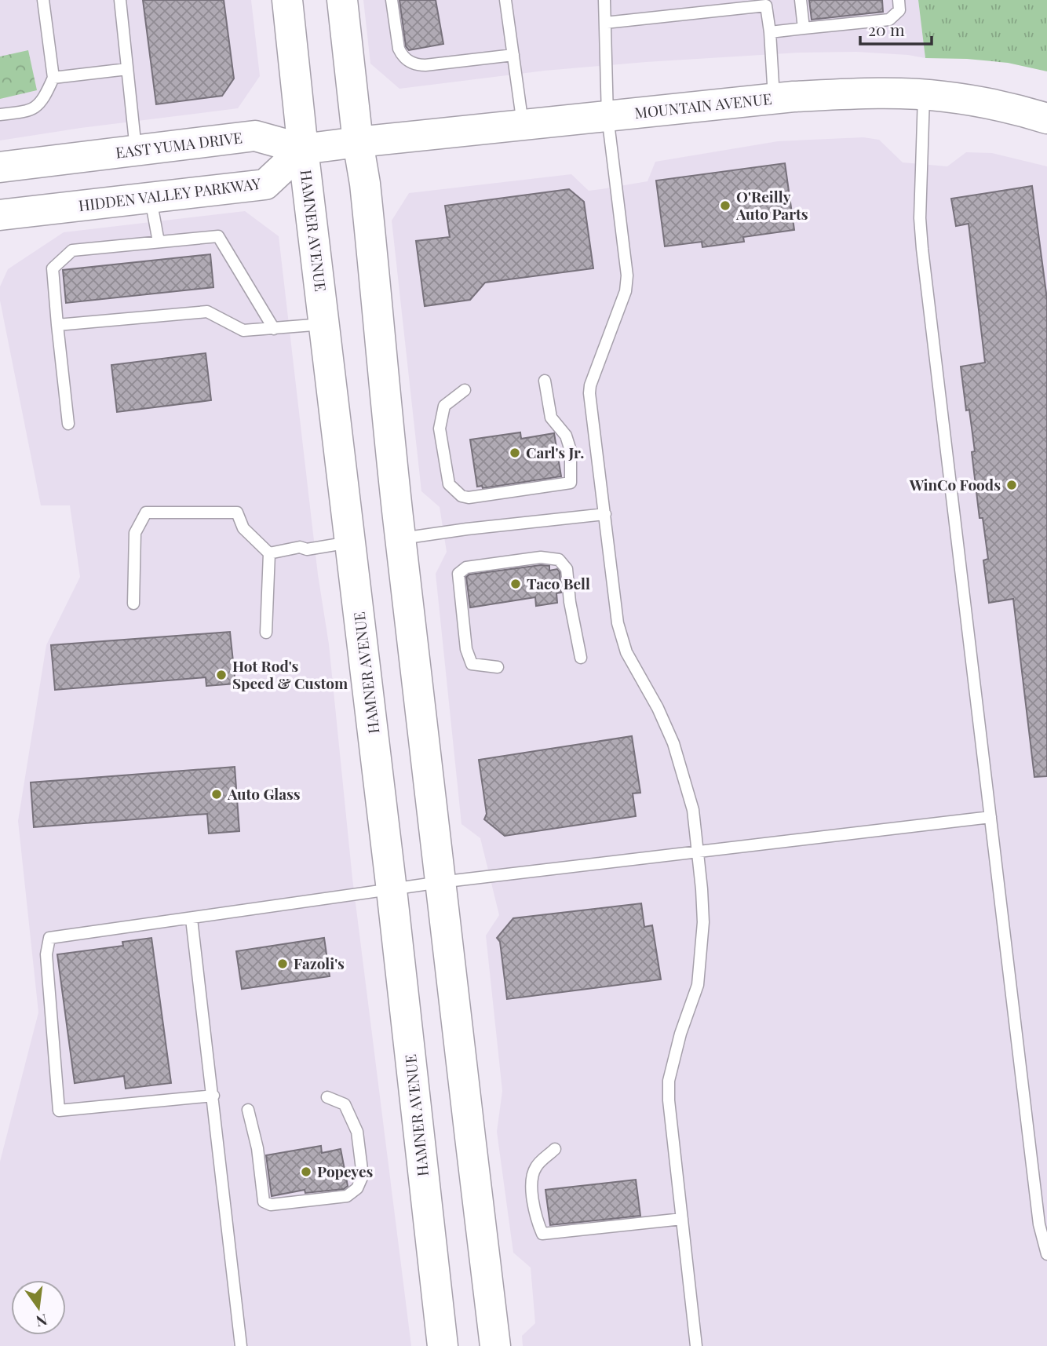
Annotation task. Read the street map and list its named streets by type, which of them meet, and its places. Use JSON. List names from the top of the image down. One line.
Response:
{"streets":{"main road":["MOUNTAIN AVENUE","EAST YUMA DRIVE","HIDDEN VALLEY PARKWAY","HAMNER AVENUE"]},"crossings":[["EAST YUMA DRIVE","HIDDEN VALLEY PARKWAY"],["EAST YUMA DRIVE","HAMNER AVENUE"],["HIDDEN VALLEY PARKWAY","HAMNER AVENUE"]],"places":["O'Reilly Auto Parts","Carl's Jr.","WinCo Foods","Taco Bell","Hot Rod's Speed & Custom","Auto Glass","Fazoli's","Popeyes"],"scale_bar":"20 m","north":"bottom"}
